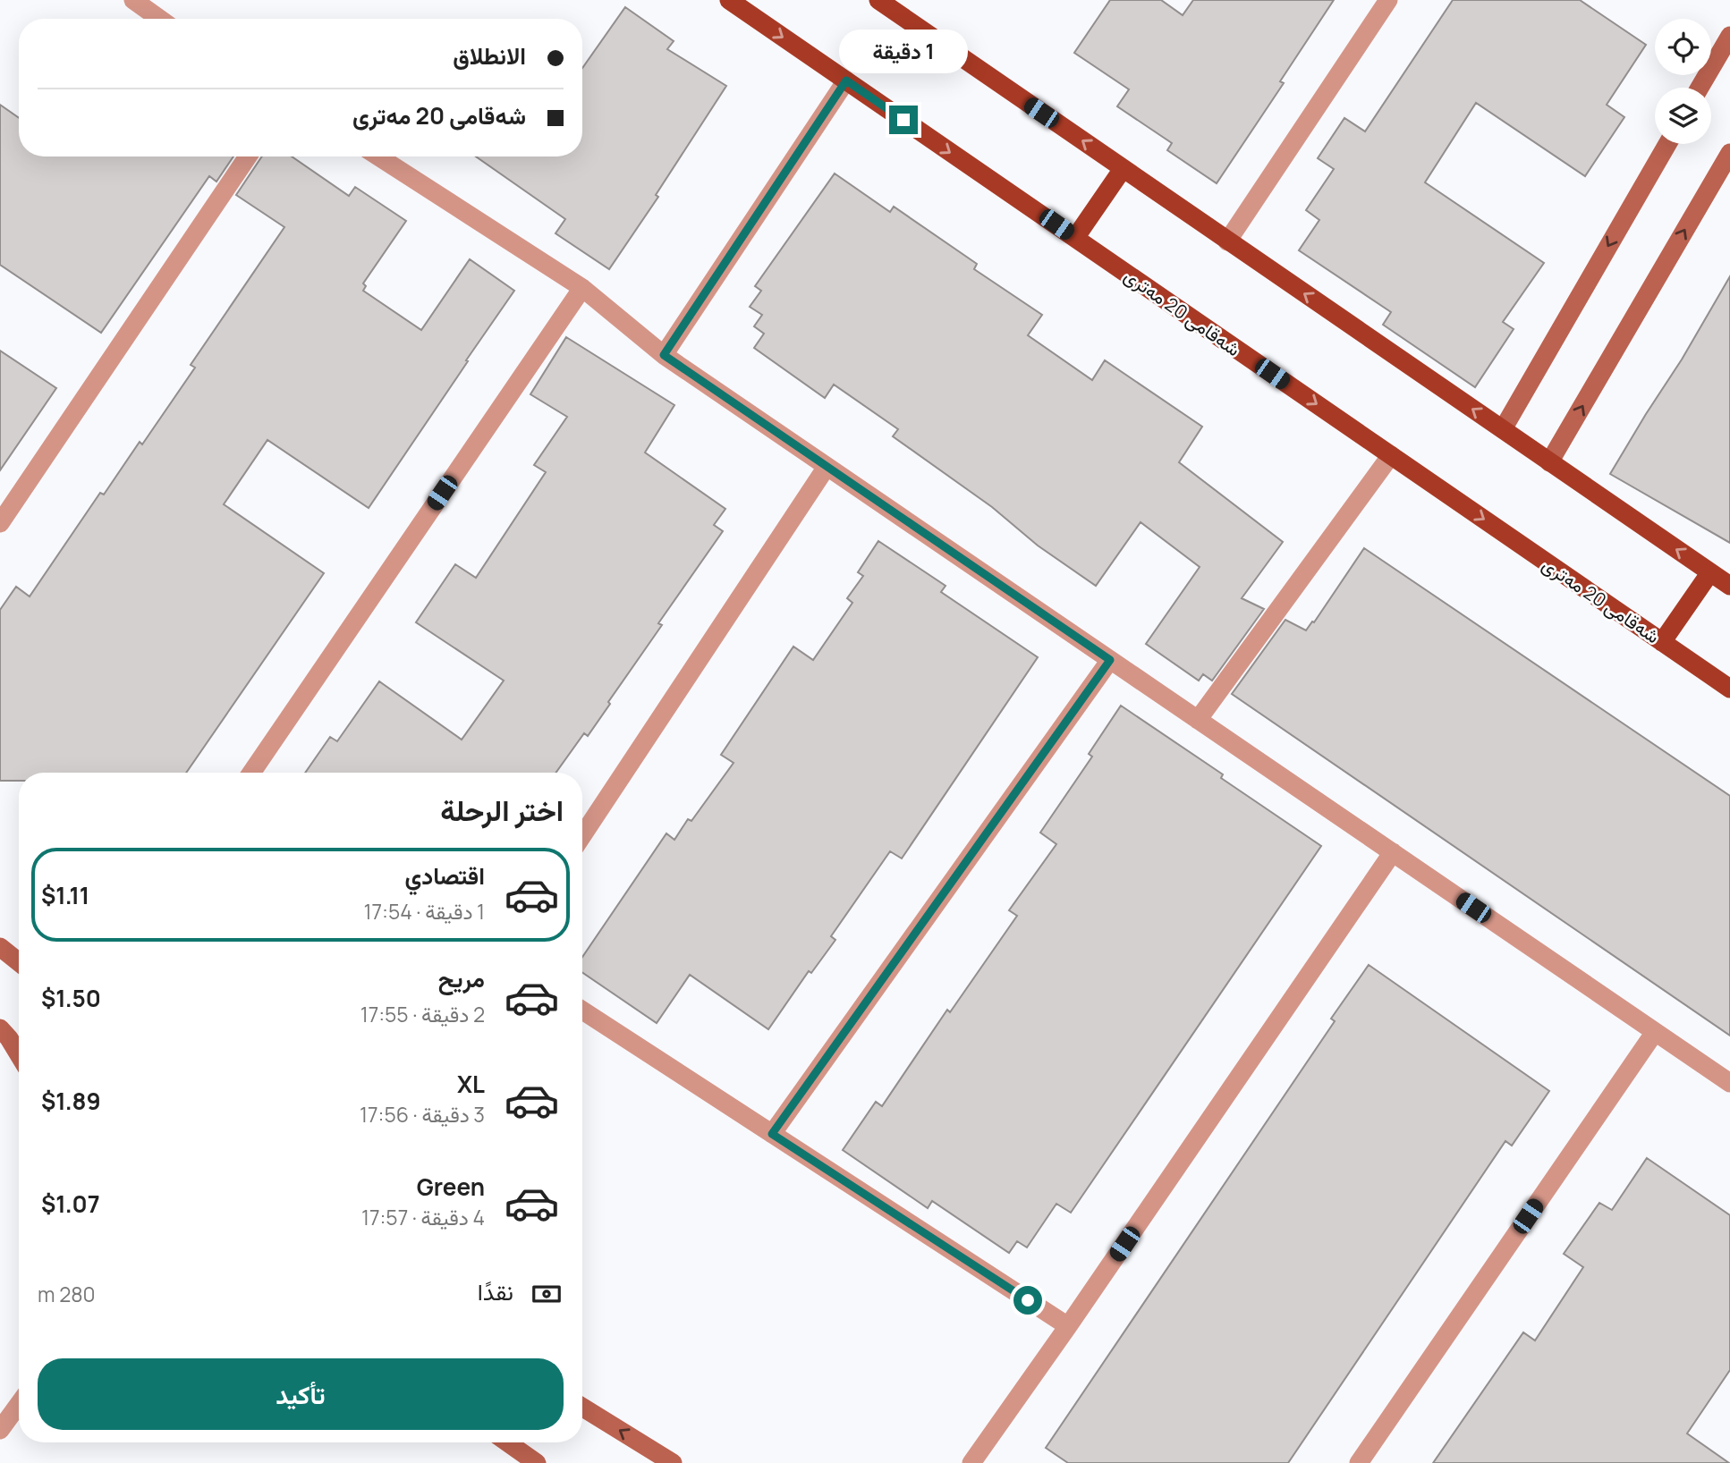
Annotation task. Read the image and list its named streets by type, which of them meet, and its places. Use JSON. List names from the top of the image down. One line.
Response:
{"streets":{"main road":["شەقامی 20 مەتری"]},"page":{"banner":["الانطلاق","شەقامی 20 مەتری"],"bubble":"1 دقيقة","heading":"اختر الرحلة","list":[{"name":"اقتصادي","note":"1 دقيقة · 17:54","value":"$1.11"},{"name":"مريح","note":"2 دقيقة · 17:55","value":"$1.50"},{"name":"XL","note":"3 دقيقة · 17:56","value":"$1.89"},{"name":"Green","note":"4 دقيقة · 17:57","value":"$1.07"}],"pay":["نقدًا","280 m"],"buttons":"تأكيد"}}
